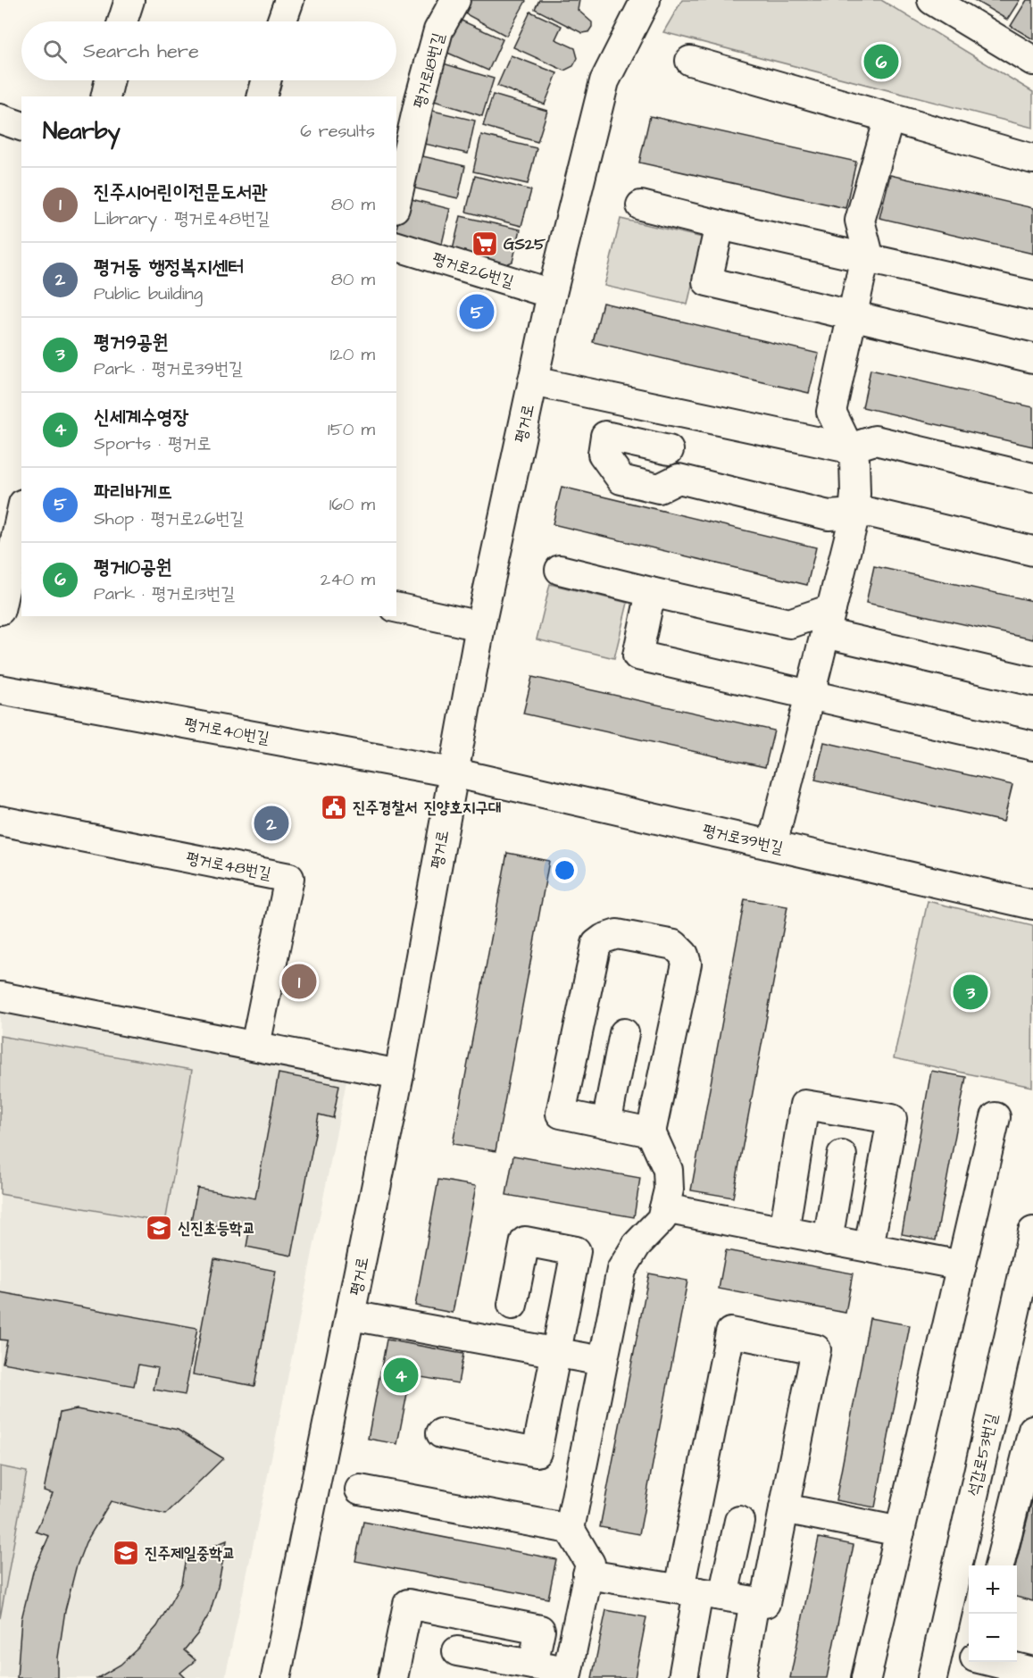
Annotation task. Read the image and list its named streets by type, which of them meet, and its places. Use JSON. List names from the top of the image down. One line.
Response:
{"streets":{"street":["평거로18번길","평거로26번길","평거로","평거로40번길","평거로39번길","평거로48번길","석갑로53번길"]},"crossings":[["평거로26번길","평거로"],["평거로","평거로40번길"],["평거로","평거로39번길"],["평거로40번길","평거로39번길"]],"places":{"supermarket":["GS25"],"public building":["진주경찰서 진양호지구대"],"school or university":["신진초등학교","진주제일중학교"]},"page":{"search":"Search here","pins":["6","5","2","1","3","4"],"heading":["Nearby","6 results"],"list":[{"mark":"1","name":"진주시어린이전문도서관","note":"Library · 평거로48번길","value":"80 m"},{"mark":"2","name":"평거동 행정복지센터","note":"Public building","value":"80 m"},{"mark":"3","name":"평거9공원","note":"Park · 평거로39번길","value":"120 m"},{"mark":"4","name":"신세계수영장","note":"Sports · 평거로","value":"150 m"},{"mark":"5","name":"파리바게뜨","note":"Shop · 평거로26번길","value":"160 m"},{"mark":"6","name":"평거10공원","note":"Park · 평거로13번길","value":"240 m"}],"map_buttons":["+","−"]}}
